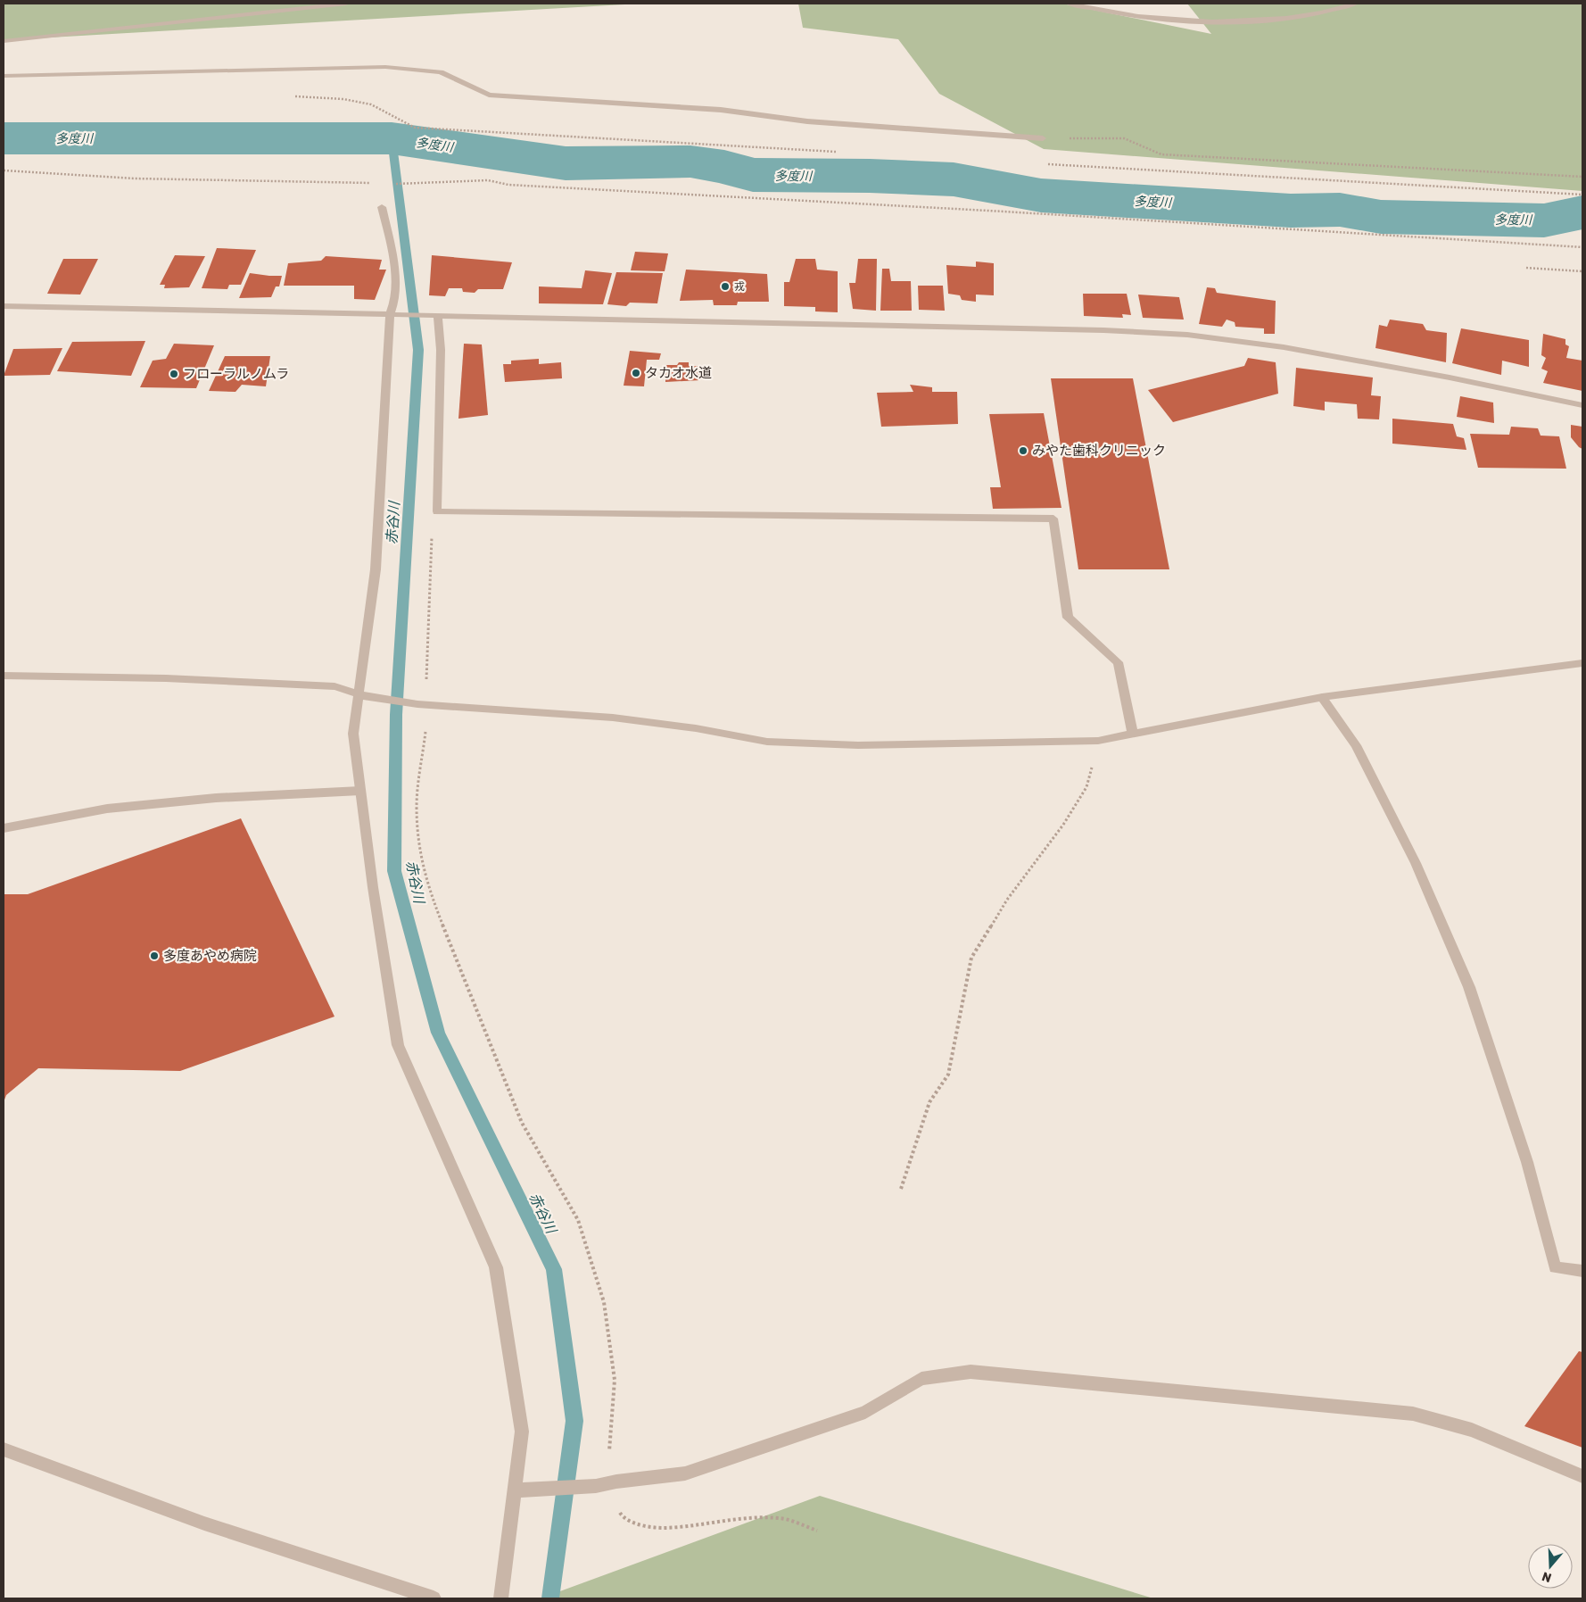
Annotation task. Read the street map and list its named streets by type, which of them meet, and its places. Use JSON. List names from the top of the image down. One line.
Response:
{"water":["多度川","赤谷川"],"places":["戎","タカオ水道","フローラルノムラ","みやた歯科クリニック","多度あやめ病院"],"north":"bottom"}
